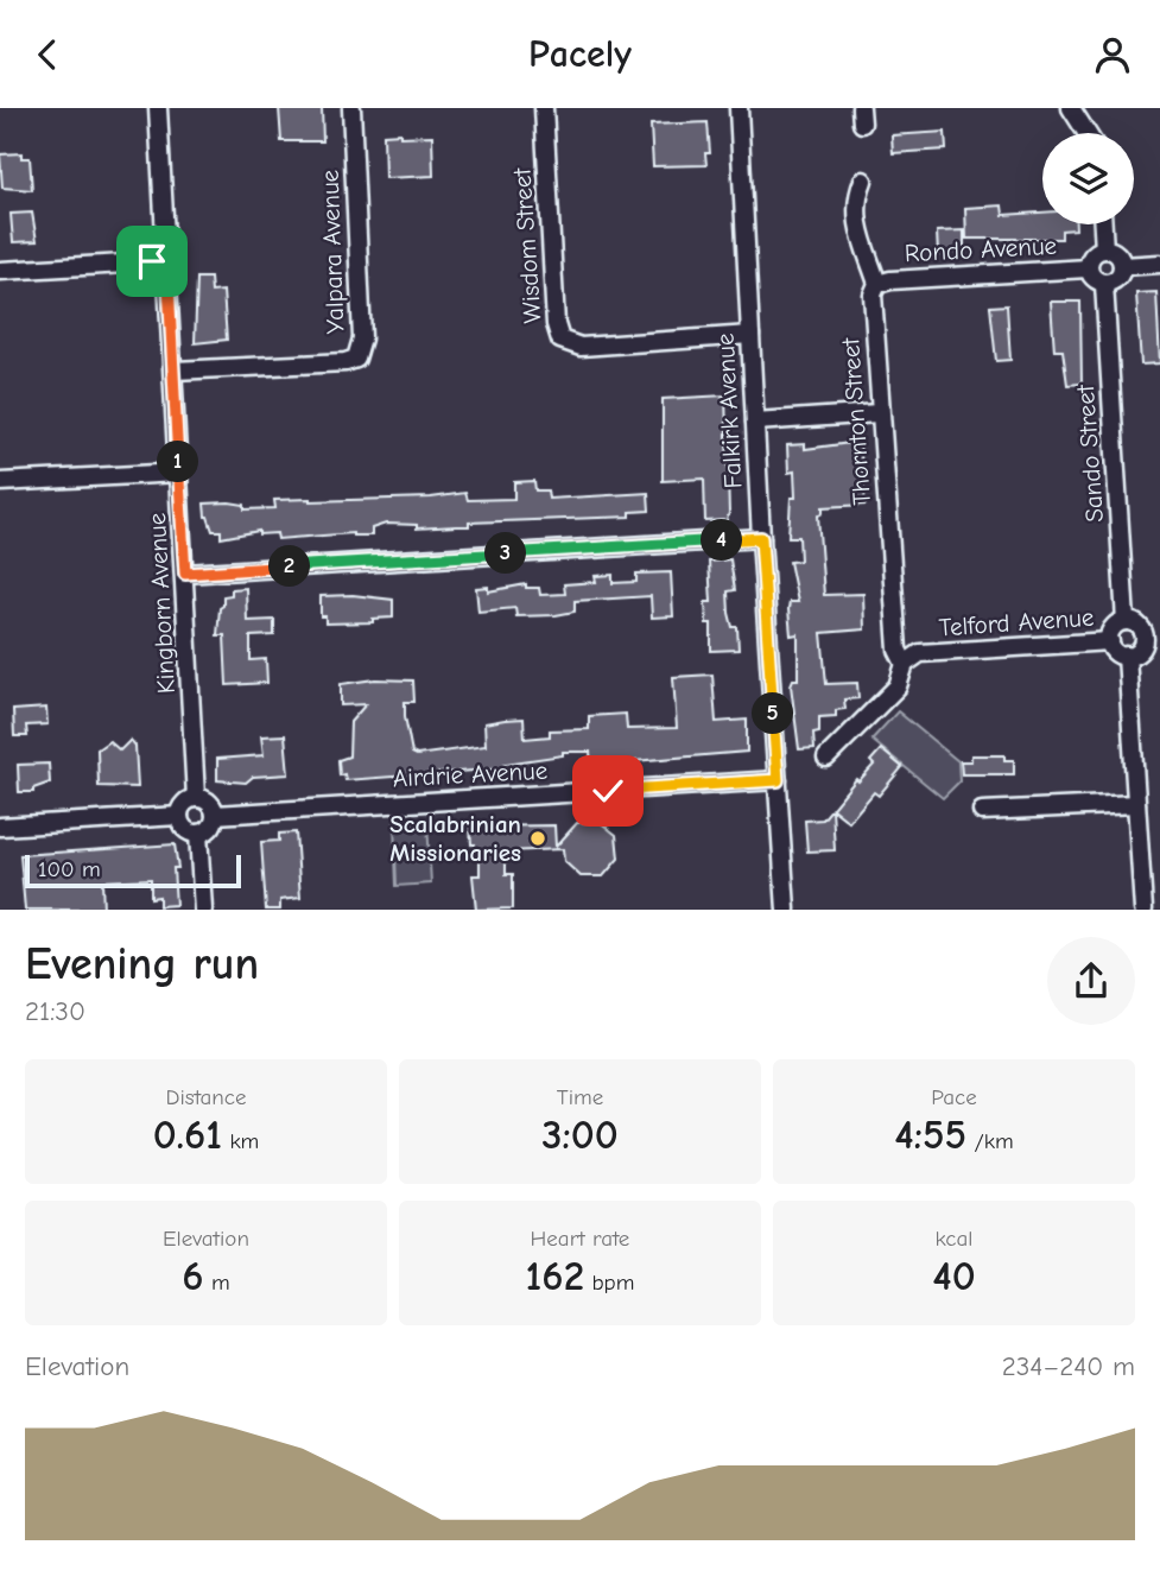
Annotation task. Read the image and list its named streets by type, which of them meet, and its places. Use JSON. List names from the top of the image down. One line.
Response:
{"streets":{"street":["Wisdom Street","Rondo Avenue","Yalpara Avenue","Falkirk Avenue","Thornton Street","Sando Street","Kingborn Avenue","Telford Avenue","Airdrie Avenue"]},"crossings":[["Wisdom Street","Falkirk Avenue"],["Rondo Avenue","Thornton Street"],["Rondo Avenue","Sando Street"],["Yalpara Avenue","Kingborn Avenue"],["Falkirk Avenue","Airdrie Avenue"],["Thornton Street","Telford Avenue"],["Sando Street","Telford Avenue"],["Kingborn Avenue","Airdrie Avenue"]],"places":["Scalabrinian Missionaries"],"scale_bar":"100 m","page":{"header":"Pacely","pins":["1","4","3","2","5"],"scale":"100 m","heading":["Evening run","21:30"],"stats":[["Distance","0.61 km"],["Time","3:00"],["Pace","4:55 /km"],["Elevation","6 m"],["Heart rate","162 bpm"],["kcal","40"]],"chart":["Elevation","234–240 m"]}}
